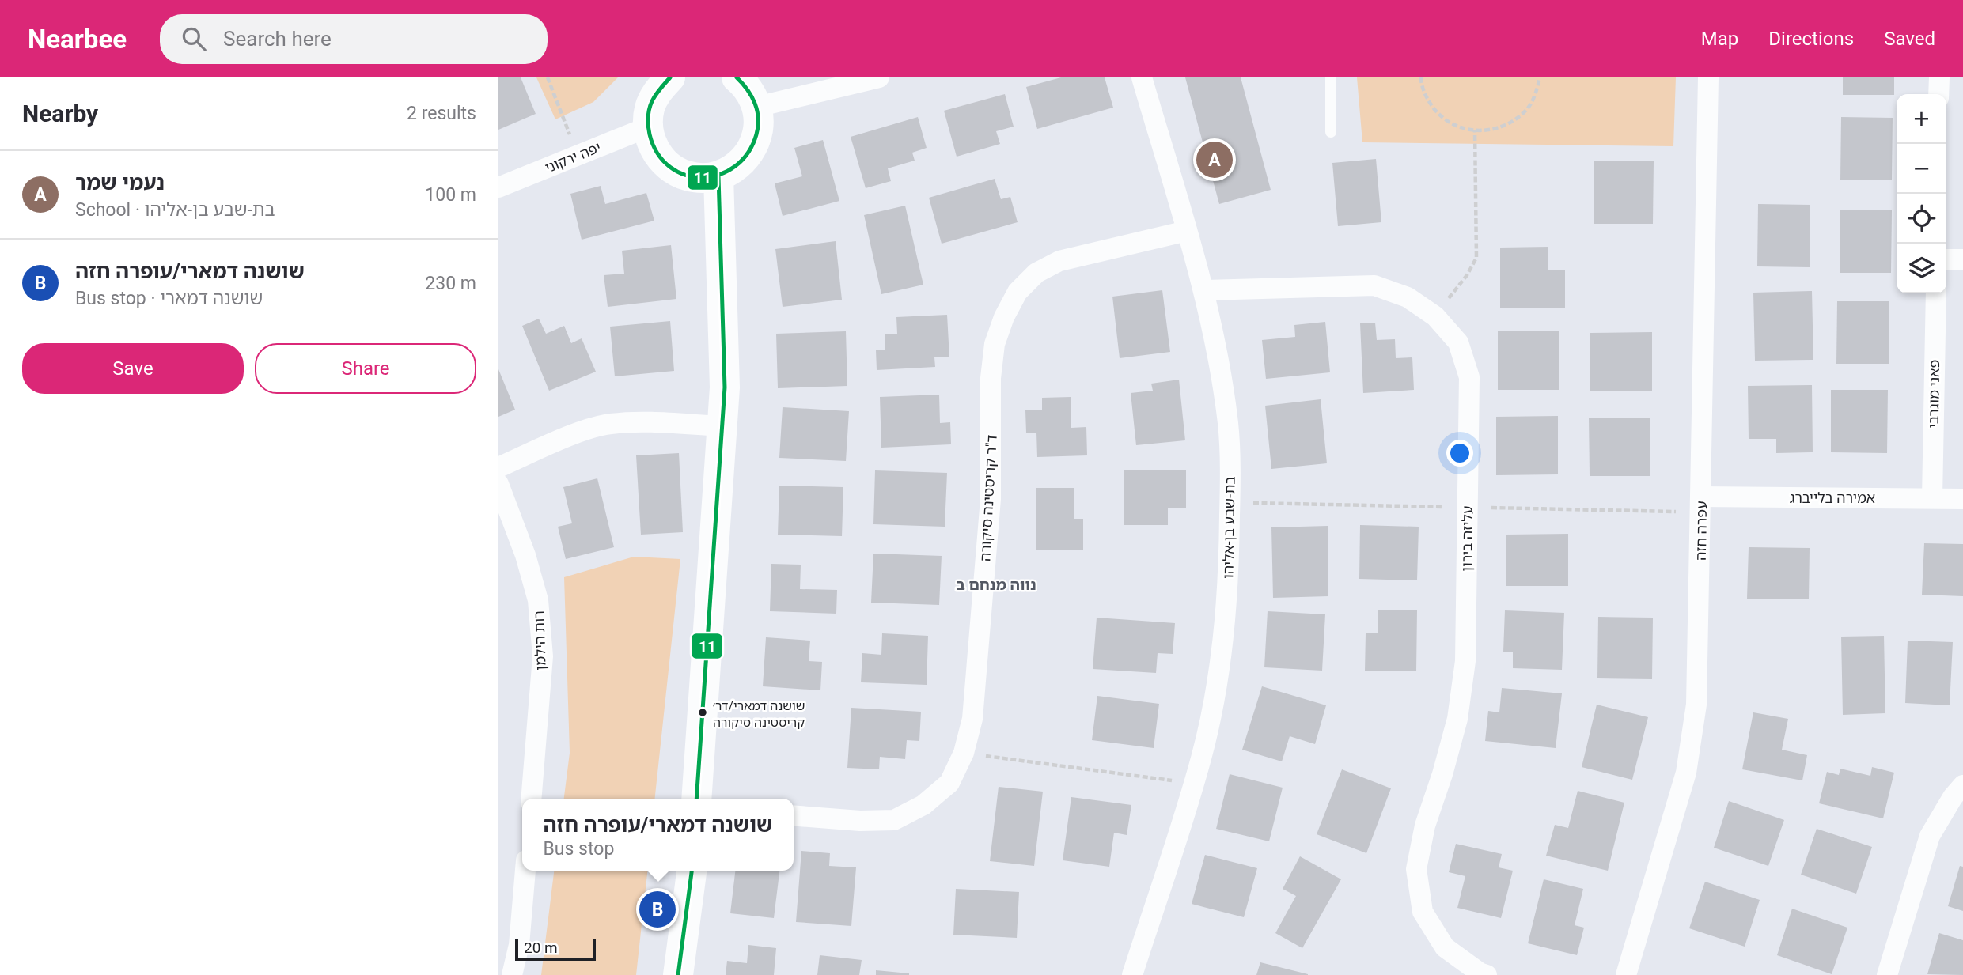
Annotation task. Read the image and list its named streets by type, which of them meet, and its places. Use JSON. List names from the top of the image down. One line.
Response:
{"streets":{"street":["יפה ירקוני","פאני מוגרבי","אמירה בלייברג","ד\"ר קריסטינה סיקורה","בת-שבע בן-אליהו","עפרה חזה","עליזה בירון","רות הילמן"]},"crossings":[["פאני מוגרבי","אמירה בלייברג"],["אמירה בלייברג","עפרה חזה"],["ד\"ר קריסטינה סיקורה","בת-שבע בן-אליהו"],["בת-שבע בן-אליהו","עליזה בירון"]],"districts":["נווה מנחם ב"],"places":["שושנה דמארי/דר׳ קריסטינה סיקורה"],"lines":["transit line 11"],"scale_bar":"20 m","page":{"header":"Nearbee","search":"Search here","nav":["Map","Directions","Saved"],"heading":["Nearby","2 results"],"map_buttons":["+","−"],"pins":["A","B"],"list":[{"mark":"A","name":"נעמי שמר","note":"School · בת-שבע בן-אליהו","value":"100 m"},{"mark":"B","name":"שושנה דמארי/עופרה חזה","note":"Bus stop · שושנה דמארי","value":"230 m"}],"buttons":["Save","Share"],"popup":["שושנה דמארי/עופרה חזה","Bus stop"],"scale":"20 m"}}
